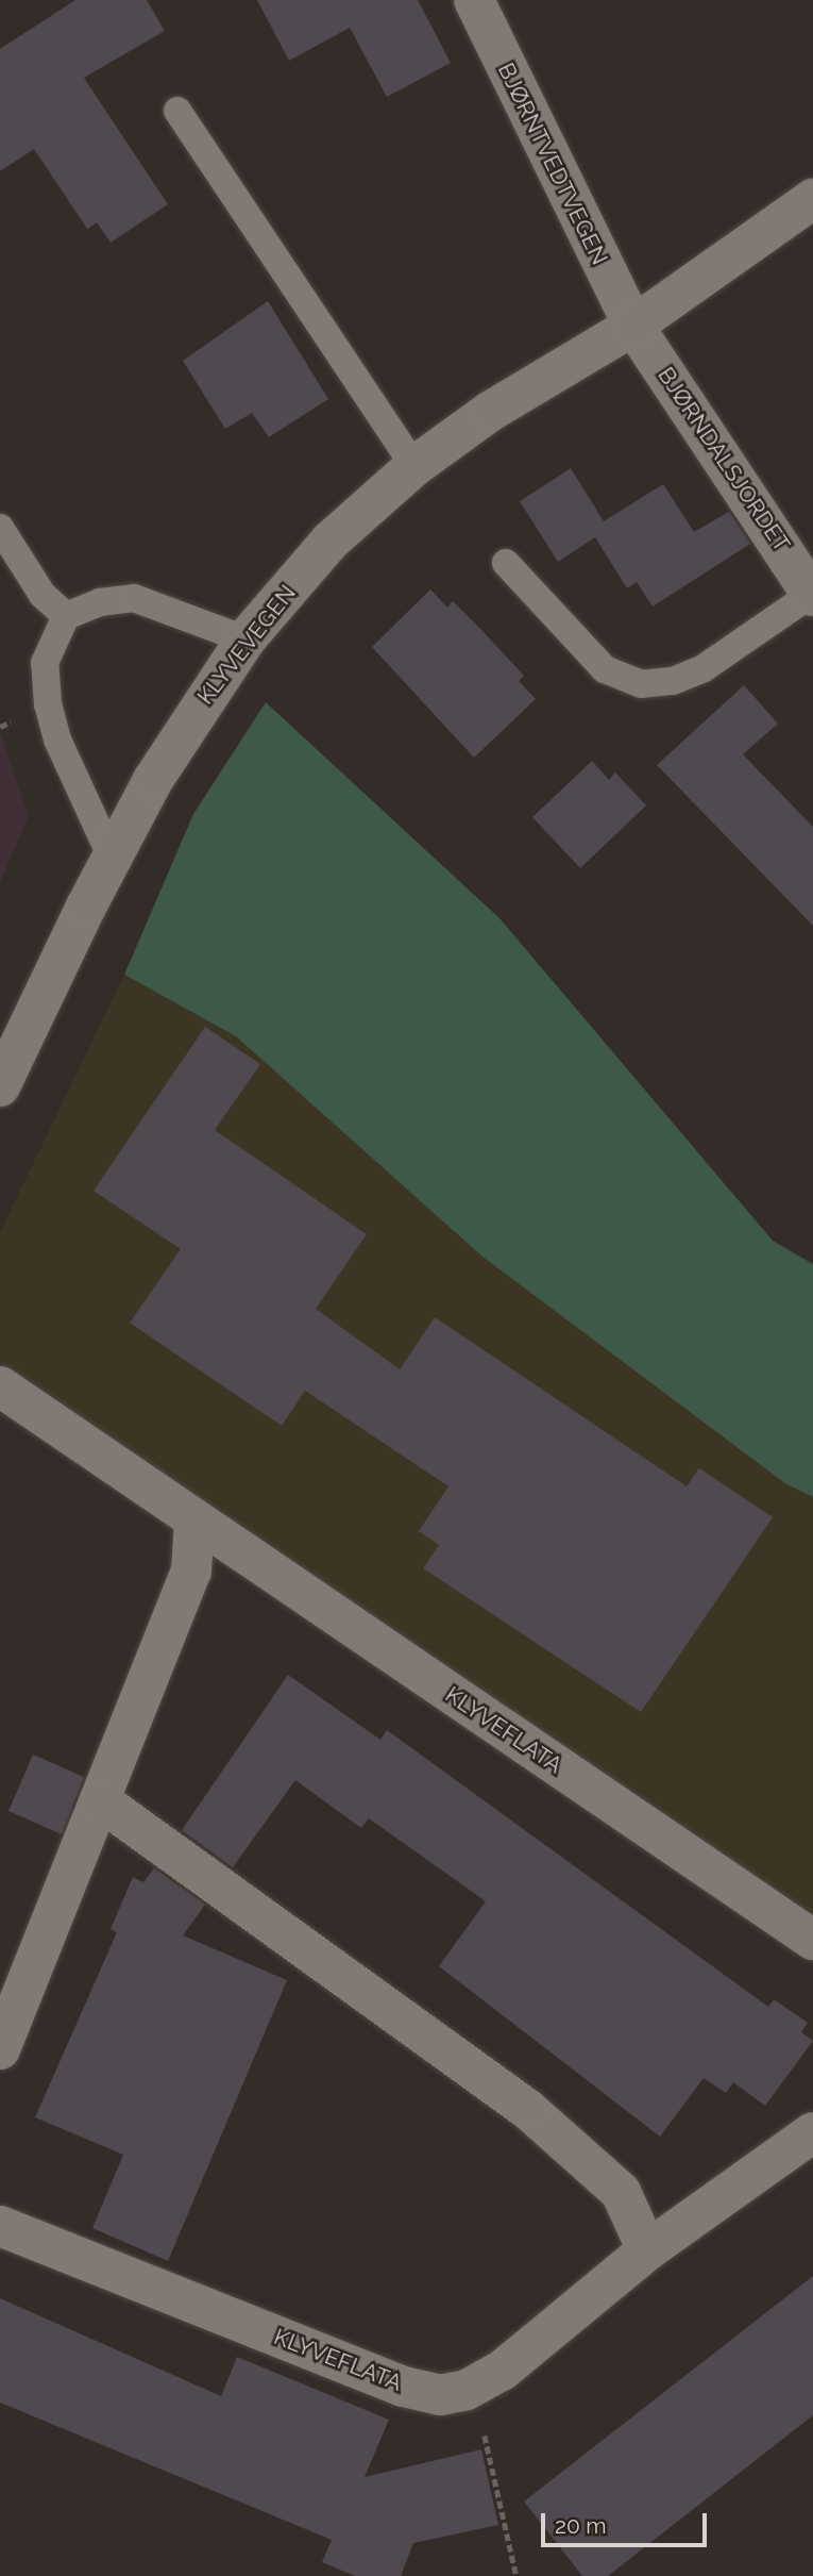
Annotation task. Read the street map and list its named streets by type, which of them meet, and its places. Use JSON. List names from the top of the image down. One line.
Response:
{"streets":{"street":["BJØRNTVEDTVEGEN","BJØRNDALSJORDET","KLYVEVEGEN","KLYVEFLATA"]},"crossings":[["BJØRNTVEDTVEGEN","BJØRNDALSJORDET"],["BJØRNTVEDTVEGEN","KLYVEVEGEN"],["BJØRNDALSJORDET","KLYVEVEGEN"]],"scale_bar":"20 m"}
